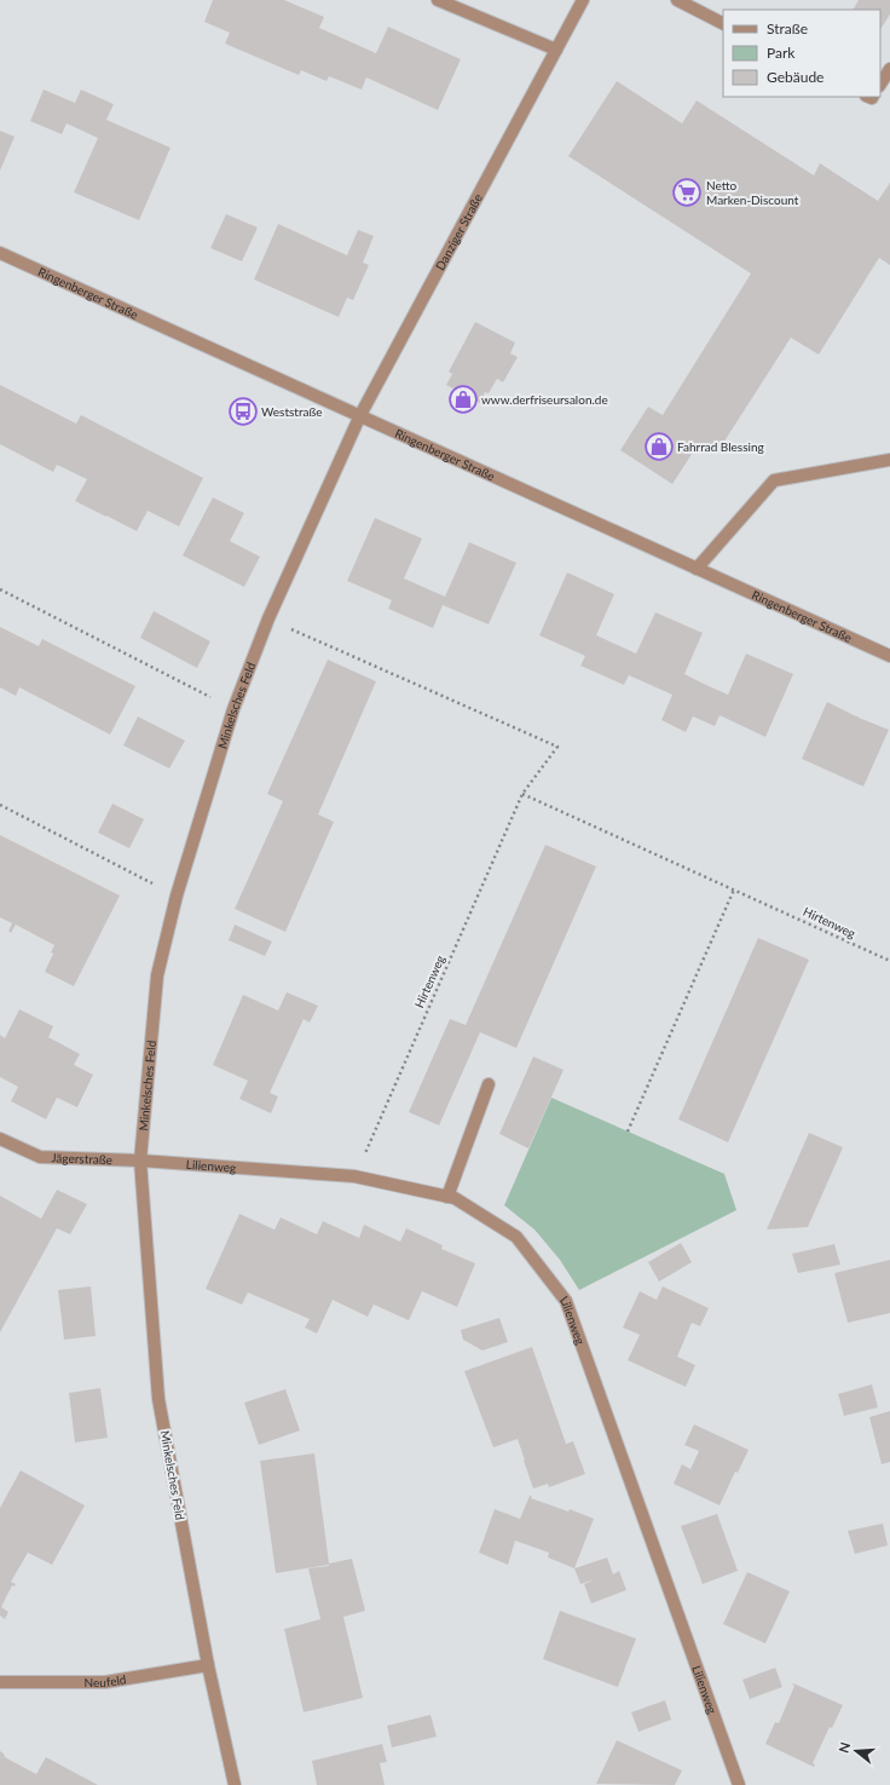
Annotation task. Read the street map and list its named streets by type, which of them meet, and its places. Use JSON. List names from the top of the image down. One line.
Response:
{"streets":{"street":["Danziger Straße","Ringenberger Straße","Minkelsches Feld","Jägerstraße","Lilienweg","Neufeld"],"path":["Hirtenweg"]},"crossings":[["Danziger Straße","Ringenberger Straße"],["Danziger Straße","Minkelsches Feld"],["Ringenberger Straße","Minkelsches Feld"],["Minkelsches Feld","Hirtenweg"],["Minkelsches Feld","Jägerstraße"],["Minkelsches Feld","Lilienweg"],["Minkelsches Feld","Neufeld"],["Hirtenweg","Lilienweg"],["Jägerstraße","Lilienweg"]],"places":{"supermarket":["Netto Marken-Discount"],"shop":["www.derfriseursalon.de","Fahrrad Blessing"],"bus stop":["Weststraße"]},"legend":["Straße","Park","Gebäude"],"north":"left"}
